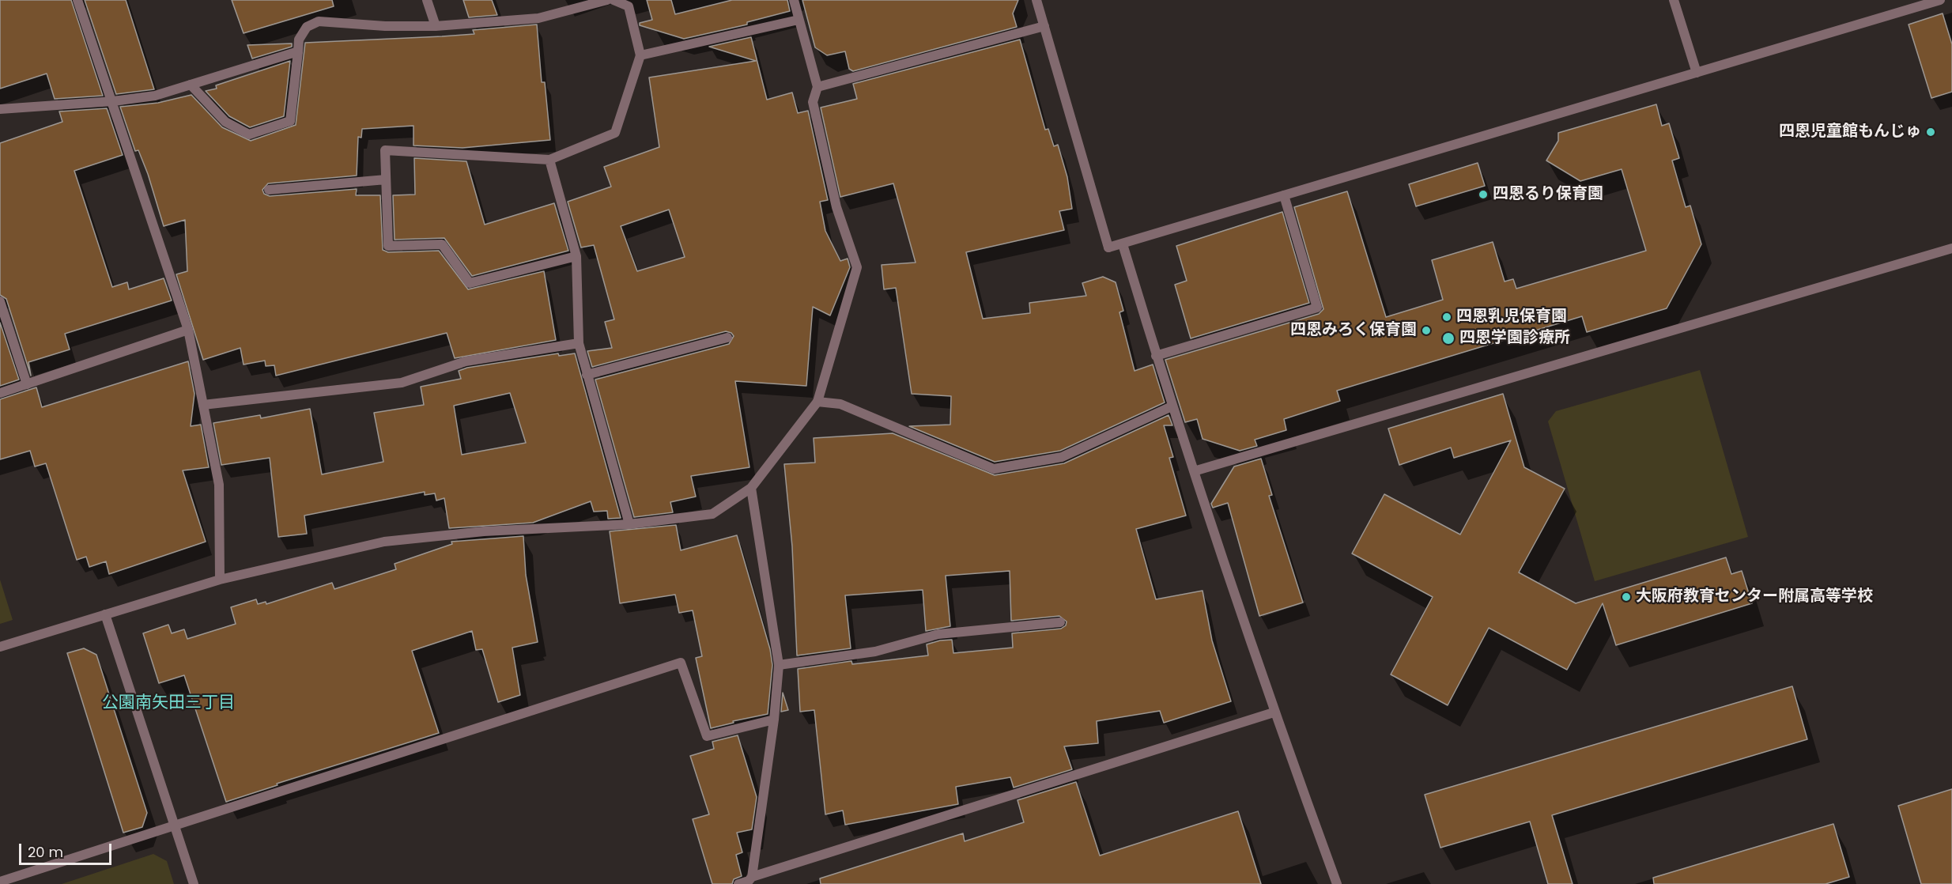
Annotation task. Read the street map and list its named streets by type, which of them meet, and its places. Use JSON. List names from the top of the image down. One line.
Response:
{"districts":["公園南矢田三丁目"],"places":["四恩児童館もんじゅ","四恩るり保育園","四恩乳児保育園","四恩みろく保育園","四恩学園診療所","大阪府教育センター附属高等学校"],"scale_bar":"20 m"}
